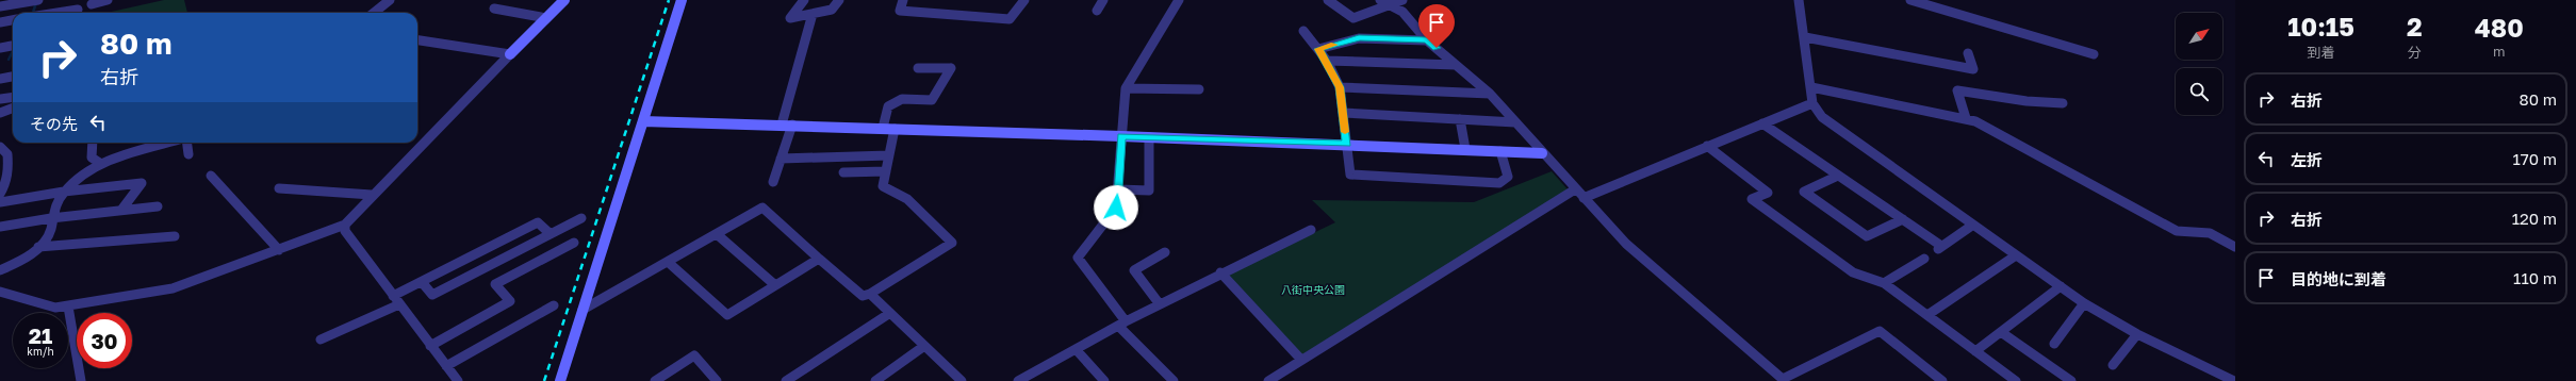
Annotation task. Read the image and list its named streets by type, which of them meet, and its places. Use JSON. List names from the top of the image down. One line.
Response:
{"parks":["八街中央公園"],"north":"top right","page":{"eta":["10:15","到着","2","分","480","m"],"turn":["80 m","右折"],"list":[{"name":"右折","value":"80 m"},{"name":"左折","value":"170 m"},{"name":"右折","value":"120 m"},{"name":"目的地に到着","value":"110 m"}],"then":"その先","speed":"21 km/h","limit":"30"}}
